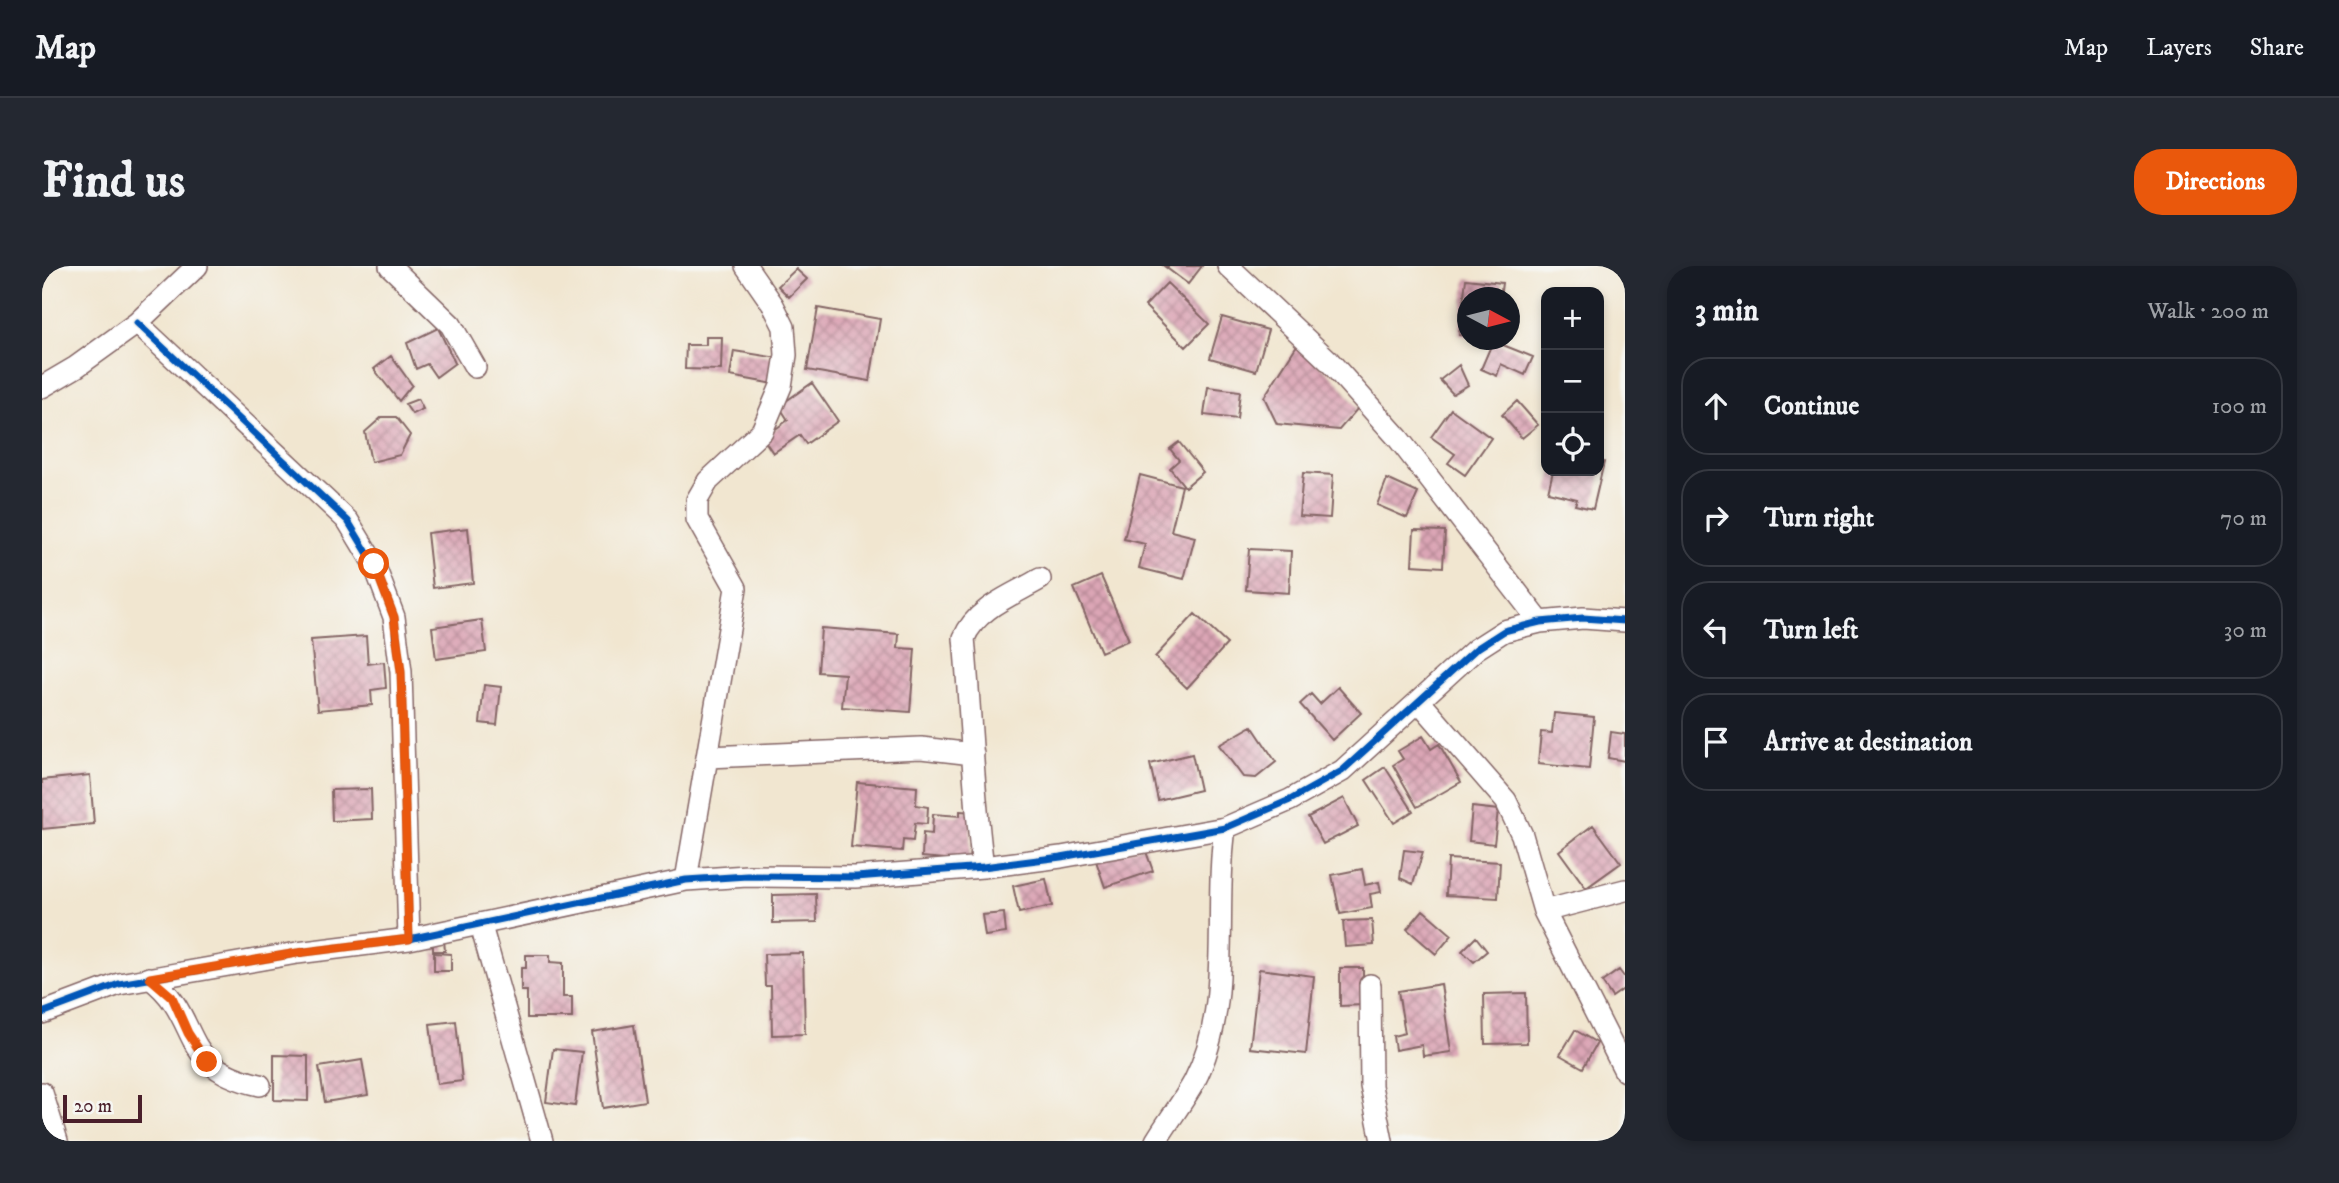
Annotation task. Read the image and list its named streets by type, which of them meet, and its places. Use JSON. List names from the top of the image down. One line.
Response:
{"scale_bar":"20 m","north":"right","page":{"header":"Map","nav":["Map","Layers","Share"],"buttons":"Directions","title":"Find us","heading":["3 min","Walk · 200 m"],"map_buttons":["+","−"],"list":[["Continue","100 m"],["Turn right","70 m"],["Turn left","30 m"],"Arrive at destination"],"scale":"20 m"}}
